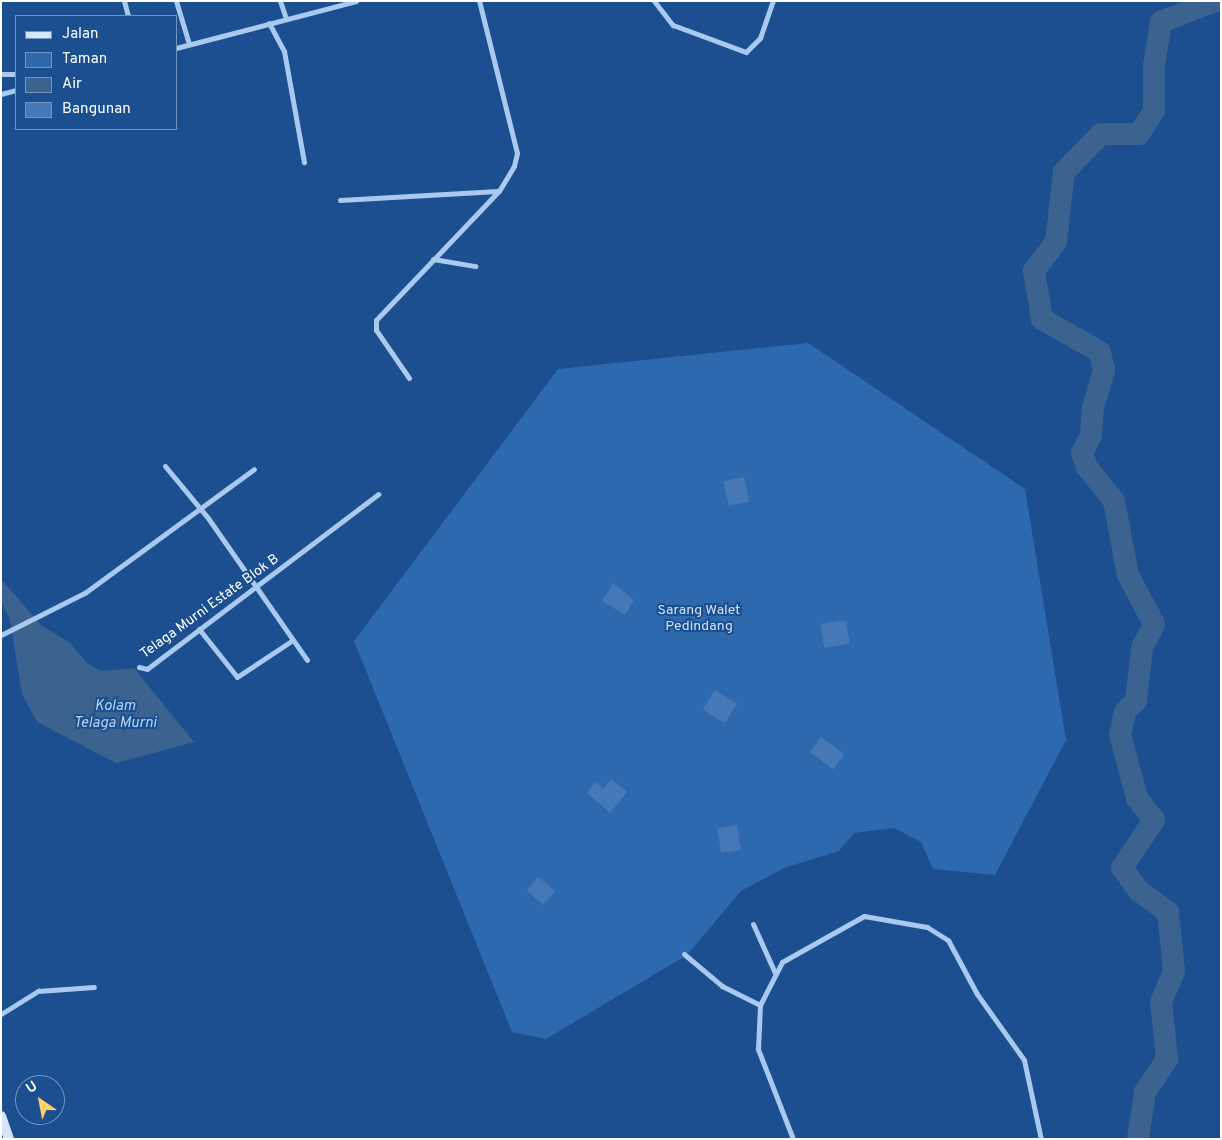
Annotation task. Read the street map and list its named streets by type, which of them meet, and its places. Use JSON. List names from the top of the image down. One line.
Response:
{"streets":{"street":["Telaga Murni Estate Blok B"]},"water":["Kolam Telaga Murni"],"parks":["Sarang Walet Pedindang"],"legend":["Jalan","Taman","Air","Bangunan"],"north":"top left"}
